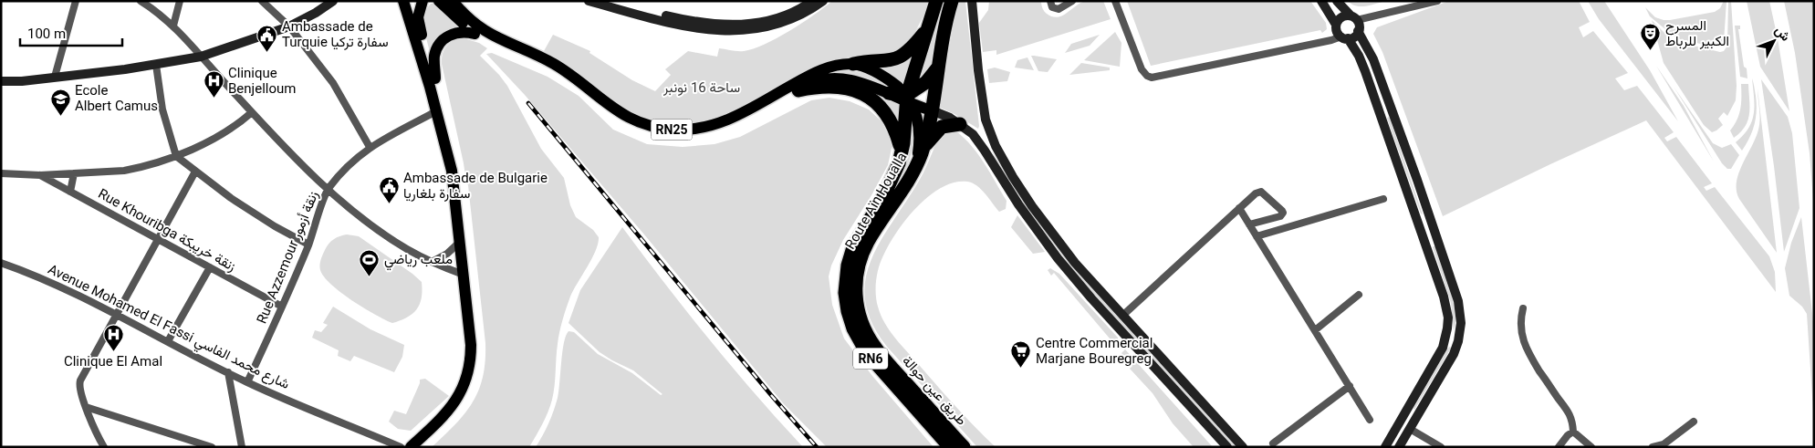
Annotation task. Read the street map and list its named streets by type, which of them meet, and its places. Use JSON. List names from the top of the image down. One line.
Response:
{"streets":{"highway":["RN25","Route Aïn Houalla","RN6","طريق عين حوالة"],"street":["Rue Khouribga زنقة خريبكة","Rue Azzemour زنقة أزمور","Avenue Mohamed El Fassi شارع محمد الفاسي"]},"crossings":[["RN25","Route Aïn Houalla"],["Route Aïn Houalla","طريق عين حوالة"],["Rue Khouribga زنقة خريبكة","Rue Azzemour زنقة أزمور"],["Rue Azzemour زنقة أزمور","Avenue Mohamed El Fassi شارع محمد الفاسي"]],"parks":["ساحة 16 نونبر"],"places":{"theatre":["المسرح الكبير للرباط"],"public building":["Ambassade de Turquie سفارة تركيا","Ambassade de Bulgarie سفارة بلغاريا"],"hospital":["Clinique Benjelloum","Clinique El Amal"],"school or university":["Ecole Albert Camus"],"sports":["ملعب رياضي"],"supermarket":["Centre Commercial Marjane Bouregreg"]},"scale_bar":"100 m","north":"top right"}
